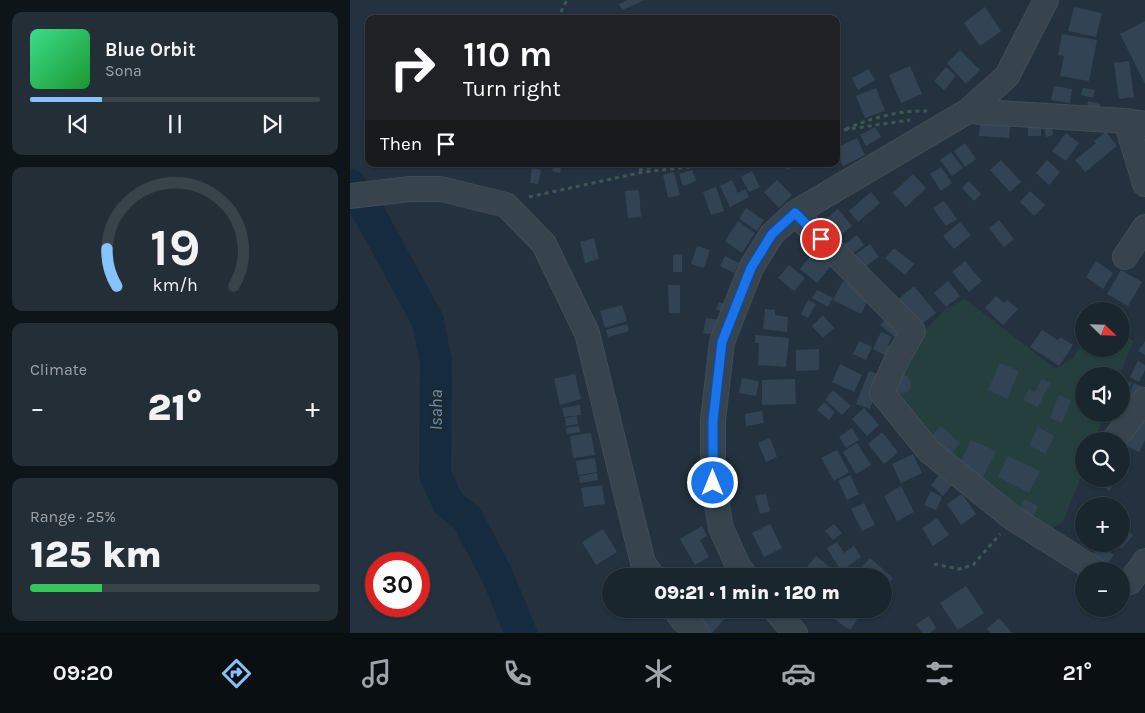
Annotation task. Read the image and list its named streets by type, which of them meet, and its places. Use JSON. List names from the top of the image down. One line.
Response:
{"water":["Isaha"],"north":"bottom right","page":{"turn":["110 m","Turn right"],"song":["Blue Orbit","Sona"],"then":"Then","map_buttons":["+","−"],"tile":["Climate",["Range · 25%","125 km"]],"heat":["−","21°","+"],"limit":"30","trip":"09:21 · 1 min · 120 m","tabs":["09:20","21°"],"gauge":["19","km/h"]}}
